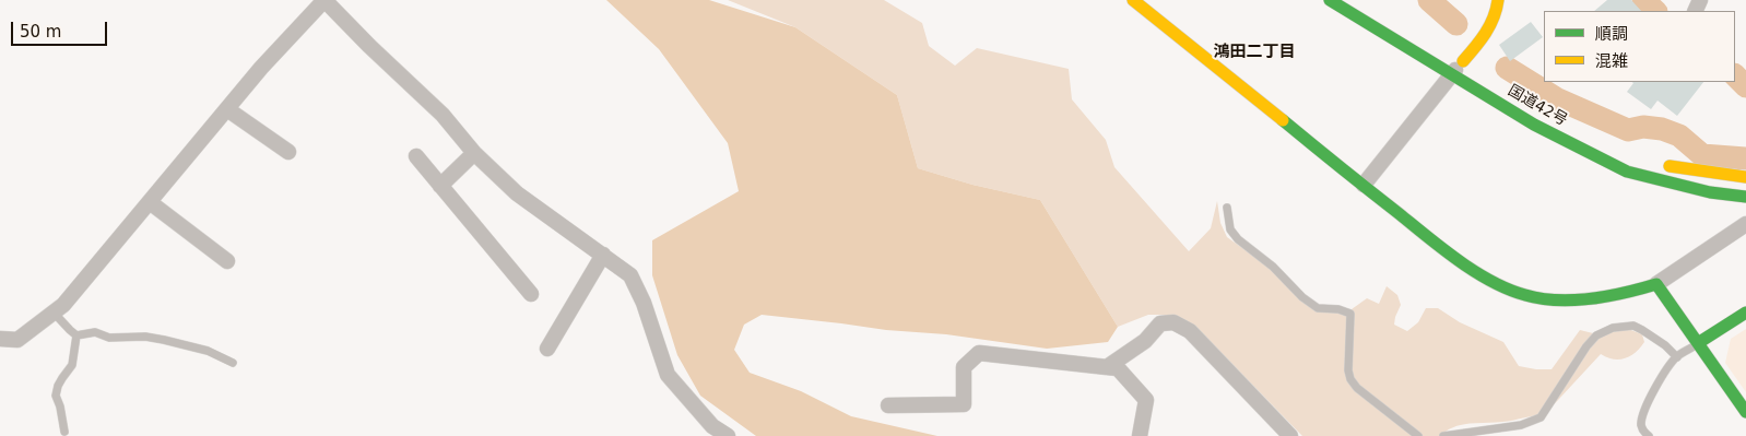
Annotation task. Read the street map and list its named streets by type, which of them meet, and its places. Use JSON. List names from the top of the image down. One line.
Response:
{"streets":{"main road":["国道42号"]},"districts":["鴻田二丁目"],"legend":["順調","混雑"],"scale_bar":"50 m"}
